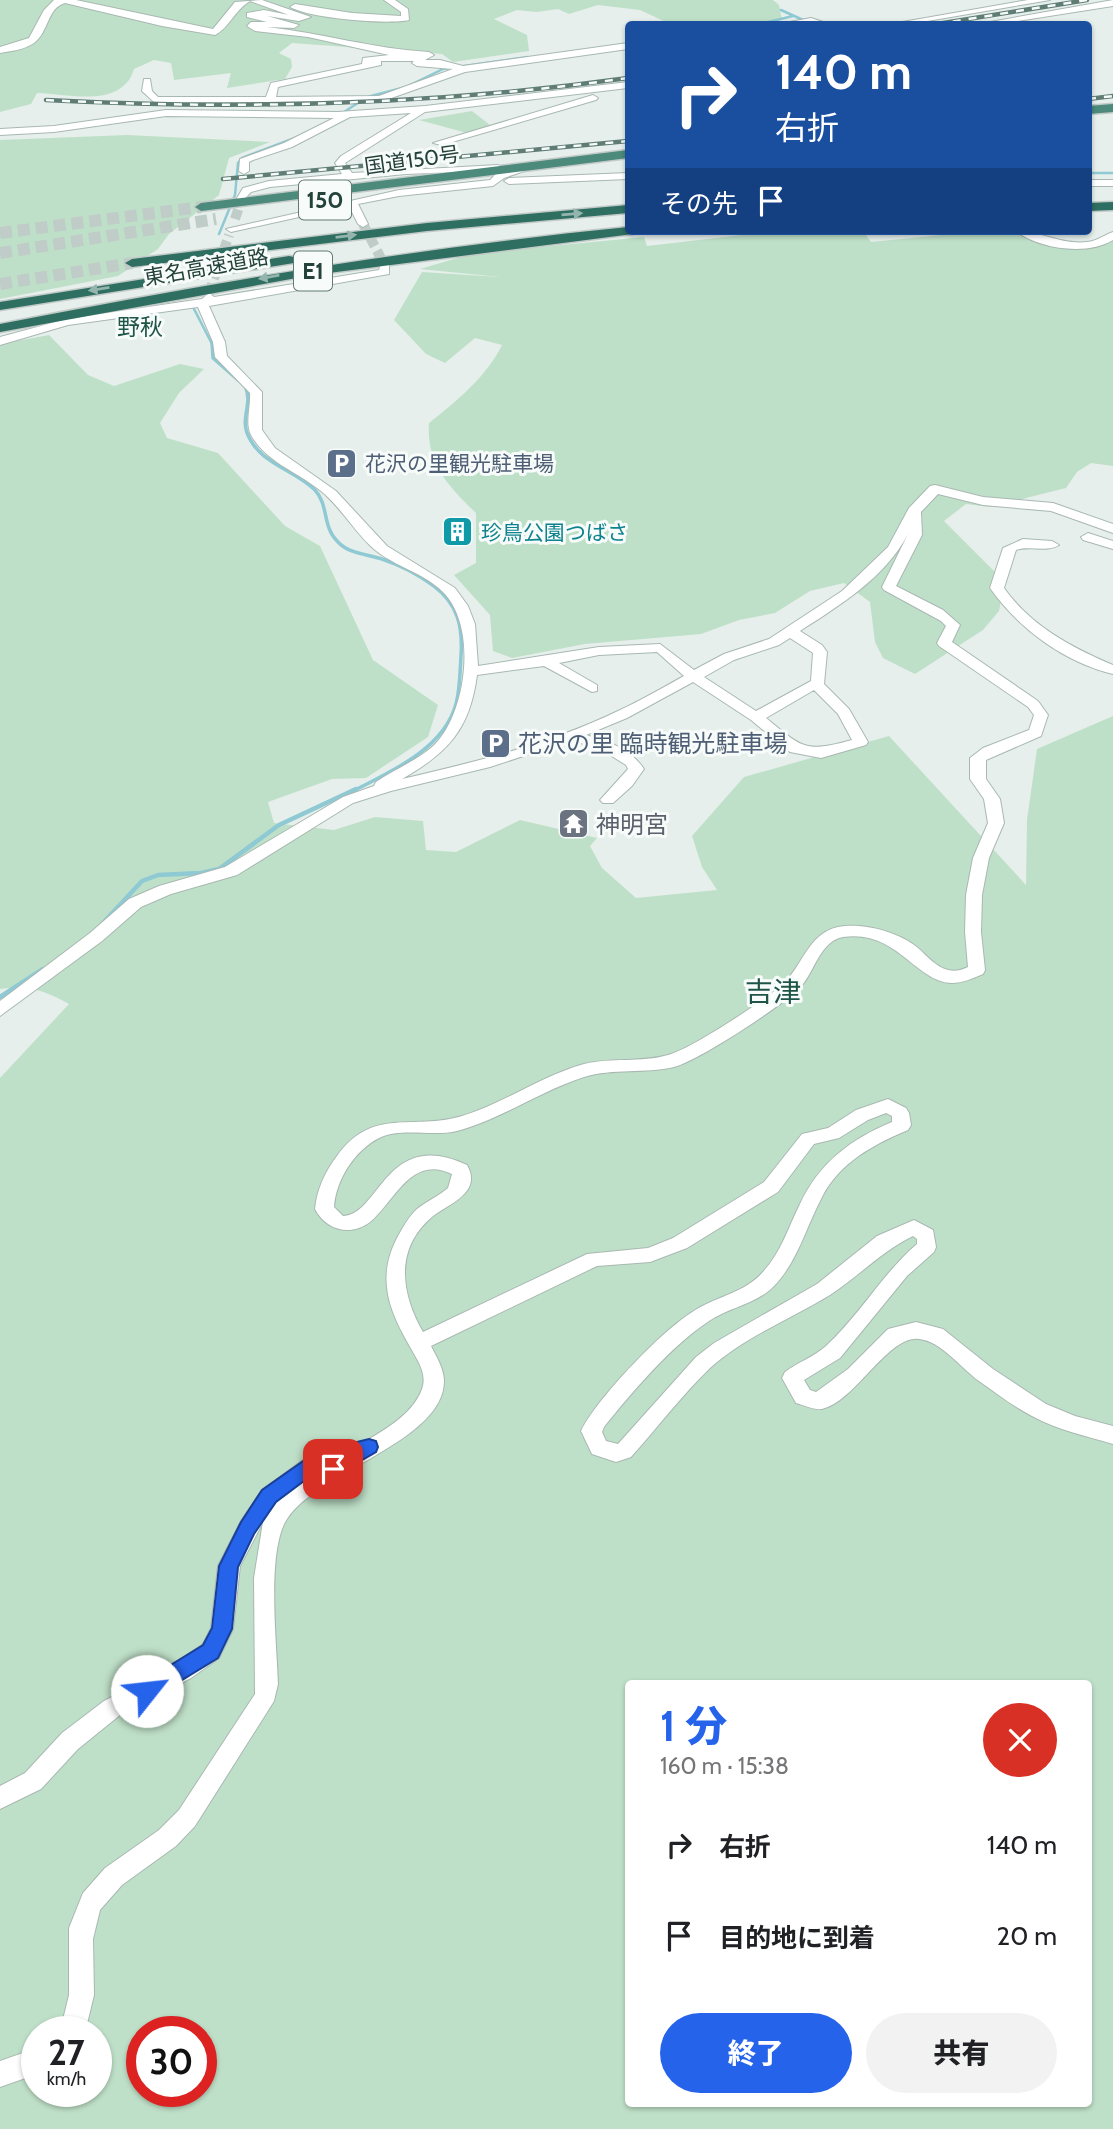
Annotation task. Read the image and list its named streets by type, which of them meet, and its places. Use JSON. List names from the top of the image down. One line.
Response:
{"streets":{"highway":["国道150号","150","東名高速道路","E1"]},"districts":["野秋","吉津"],"places":{"parking":["花沢の里観光駐車場","花沢の里 臨時観光駐車場"],"building":["珍鳥公園つばさ"],"temple":["神明宮"]},"page":{"turn":["140 m","右折"],"then":"その先","heading":["1 分","160 m · 15:38"],"list":[{"name":"右折","value":"140 m"},{"name":"目的地に到着","value":"20 m"}],"buttons":["終了","共有"],"speed":"27 km/h","limit":"30"}}
